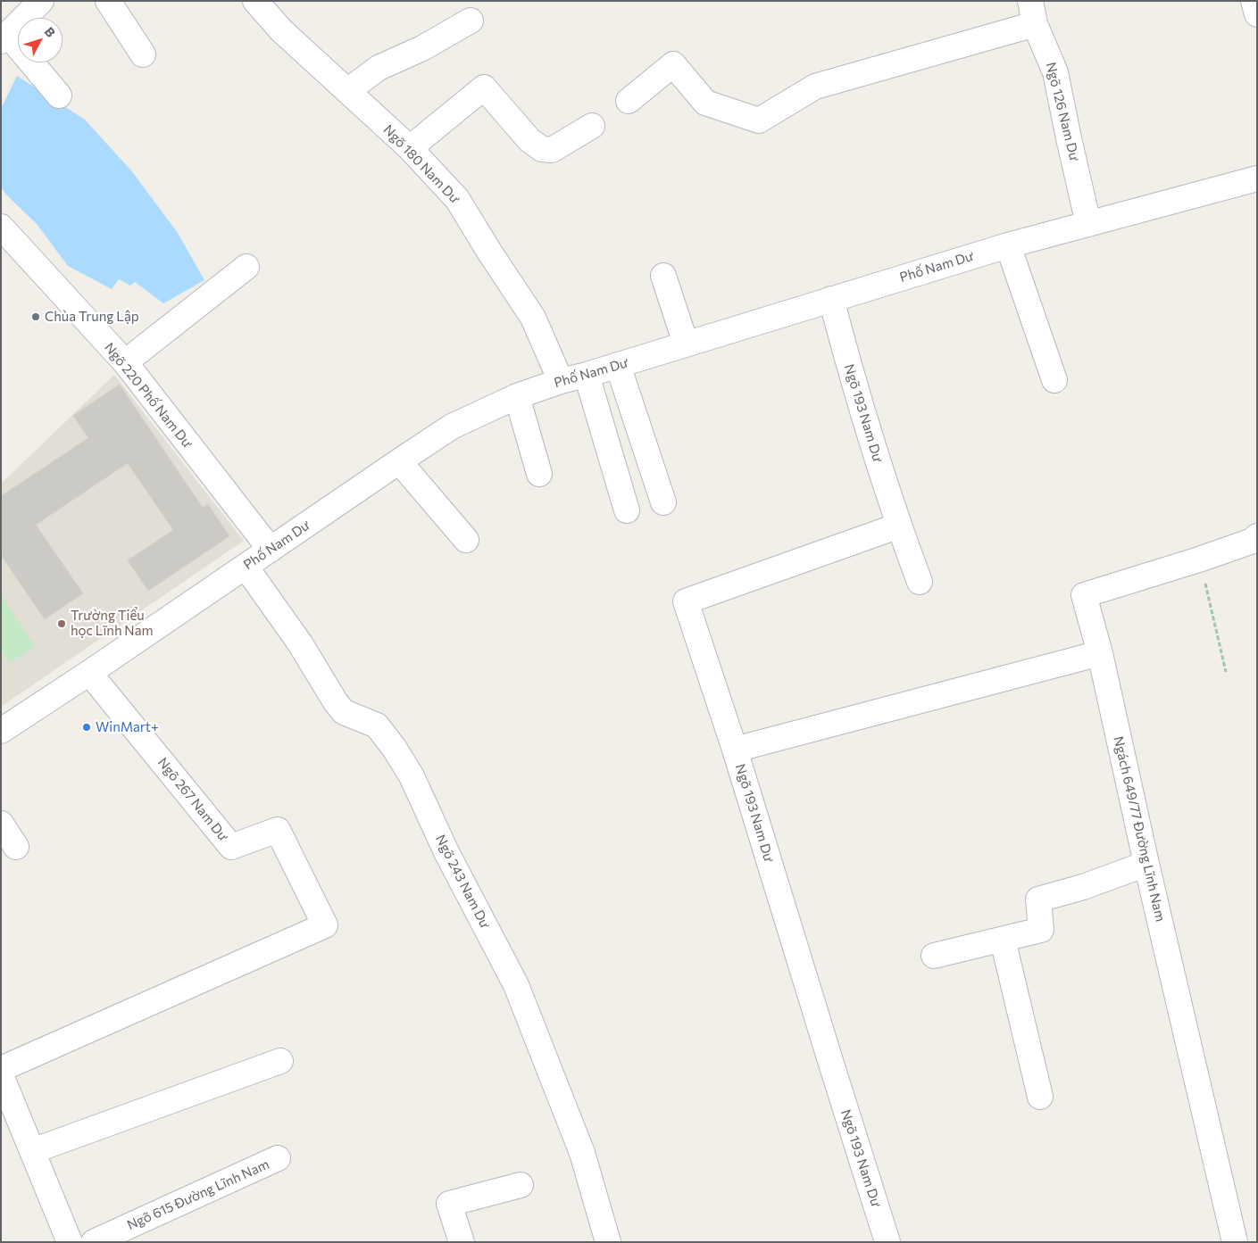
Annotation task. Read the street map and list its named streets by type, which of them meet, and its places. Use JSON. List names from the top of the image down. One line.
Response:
{"streets":{"street":["Ngõ 126 Nam Dư","Ngõ 180 Nam Dư","Phố Nam Dư","Ngõ 220 Phố Nam Dư","Ngõ 193 Nam Dư","Ngõ 267 Nam Dư","Ngách 649/77 Đường Lĩnh Nam","Ngõ 243 Nam Dư","Ngõ 615 Đường Lĩnh Nam"]},"crossings":[["Ngõ 126 Nam Dư","Phố Nam Dư"],["Ngõ 180 Nam Dư","Phố Nam Dư"],["Phố Nam Dư","Ngõ 220 Phố Nam Dư"],["Phố Nam Dư","Ngõ 193 Nam Dư"],["Phố Nam Dư","Ngõ 267 Nam Dư"],["Phố Nam Dư","Ngõ 243 Nam Dư"]],"places":["Chùa Trung Lập","Trường Tiểu học Lĩnh Nam","WinMart+"],"north":"top right"}
